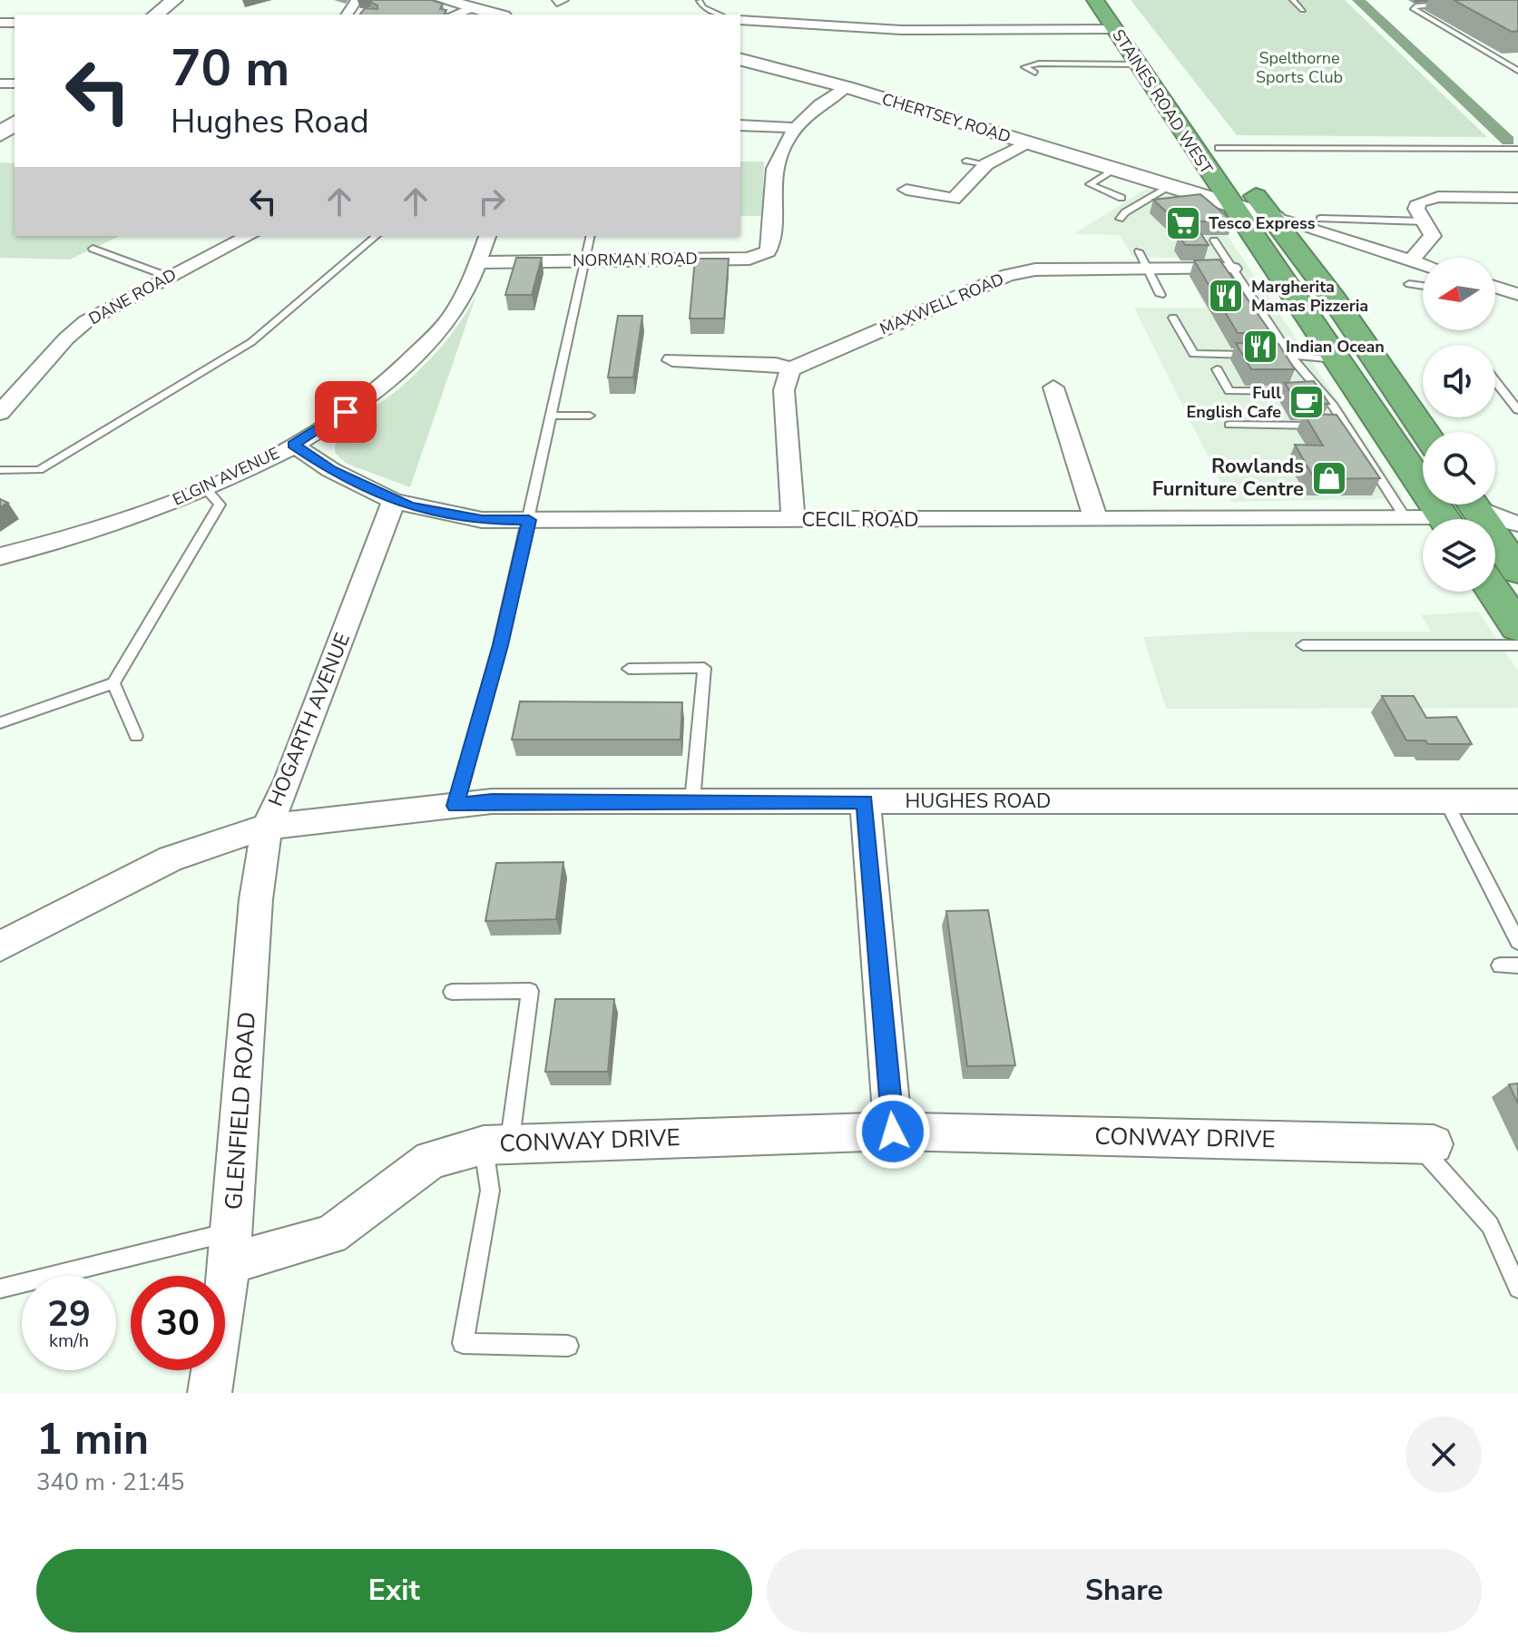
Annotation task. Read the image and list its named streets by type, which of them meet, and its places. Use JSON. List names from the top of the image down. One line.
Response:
{"streets":{"highway":["STAINES ROAD WEST"],"street":["CHERTSEY ROAD","NORMAN ROAD","DANE ROAD","MAXWELL ROAD","ELGIN AVENUE","CECIL ROAD","HOGARTH AVENUE","HUGHES ROAD","GLENFIELD ROAD","CONWAY DRIVE"]},"crossings":[["STAINES ROAD WEST","CHERTSEY ROAD"],["CHERTSEY ROAD","NORMAN ROAD"],["NORMAN ROAD","ELGIN AVENUE"],["ELGIN AVENUE","CECIL ROAD"],["CECIL ROAD","HOGARTH AVENUE"],["HOGARTH AVENUE","HUGHES ROAD"],["HOGARTH AVENUE","GLENFIELD ROAD"],["HUGHES ROAD","GLENFIELD ROAD"],["GLENFIELD ROAD","CONWAY DRIVE"]],"parks":["Spelthorne Sports Club"],"places":{"supermarket":["Tesco Express"],"restaurant":["Margherita Mamas Pizzeria","Indian Ocean"],"cafe":["Full English Cafe"],"shop":["Rowlands Furniture Centre"]},"north":"left","page":{"turn":["70 m","Hughes Road"],"speed":"29 km/h","limit":"30","heading":["1 min","340 m · 21:45"],"buttons":["Exit","Share"]}}
